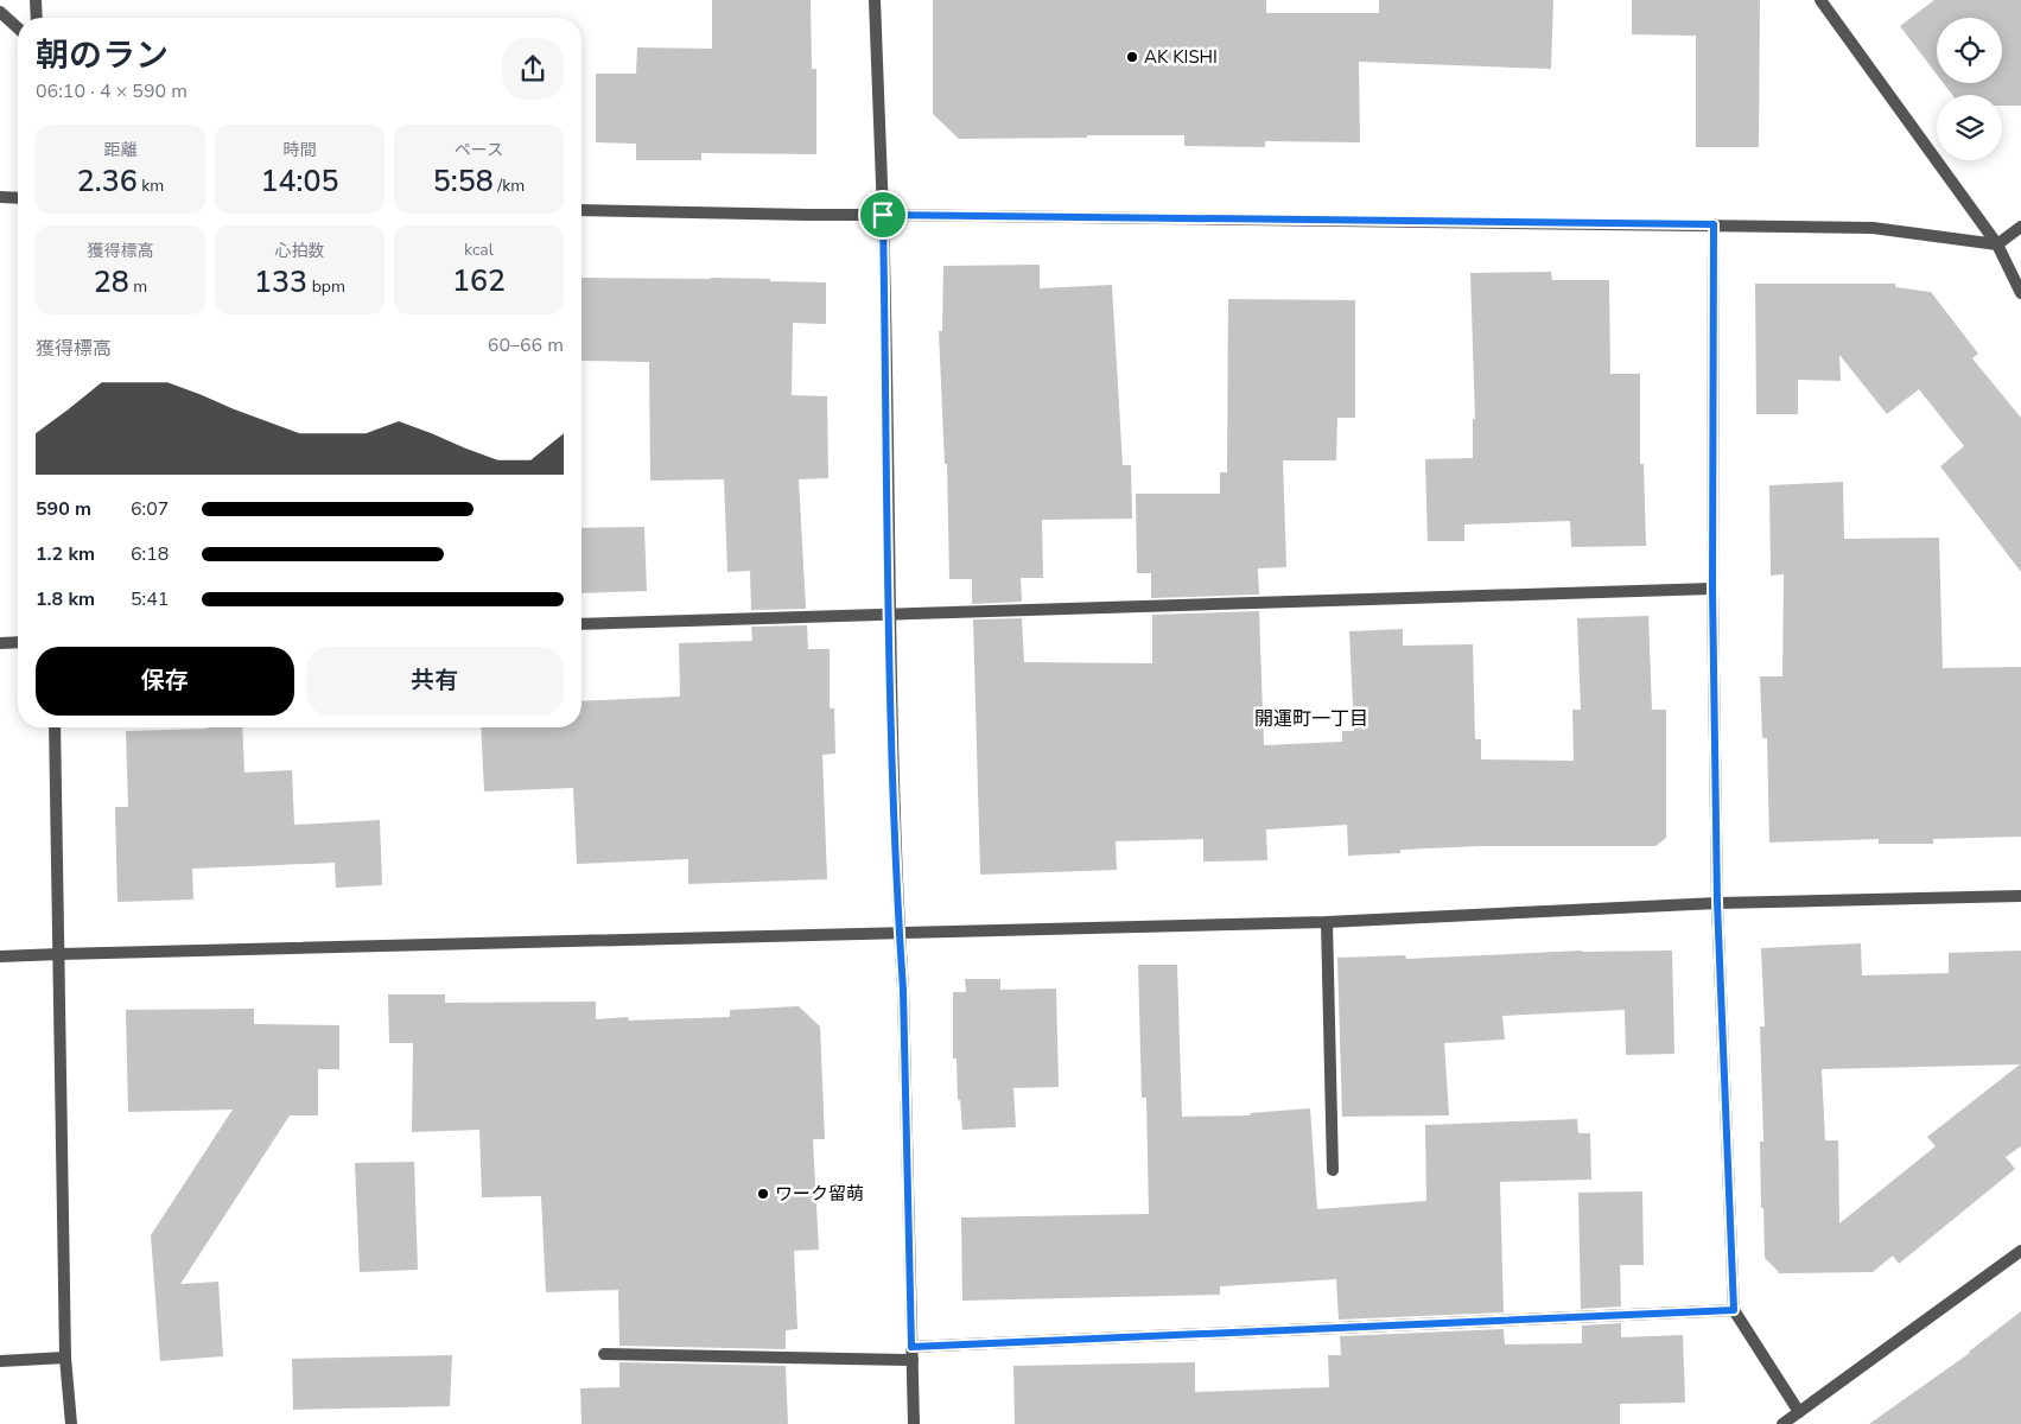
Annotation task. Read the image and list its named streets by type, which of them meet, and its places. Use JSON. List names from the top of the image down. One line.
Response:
{"districts":["開運町一丁目"],"places":["AK KISHI","ワーク留萌"],"page":{"heading":["朝のラン","06:10 · 4 × 590 m"],"stats":[["距離","2.36 km"],["時間","14:05"],["ペース","5:58 /km"],["獲得標高","28 m"],["心拍数","133 bpm"],["kcal","162"]],"chart":["獲得標高","60–66 m"],"list":[{"name":"590 m","note":"6:07"},{"name":"1.2 km","note":"6:18"},{"name":"1.8 km","note":"5:41"}],"buttons":["保存","共有"]}}
